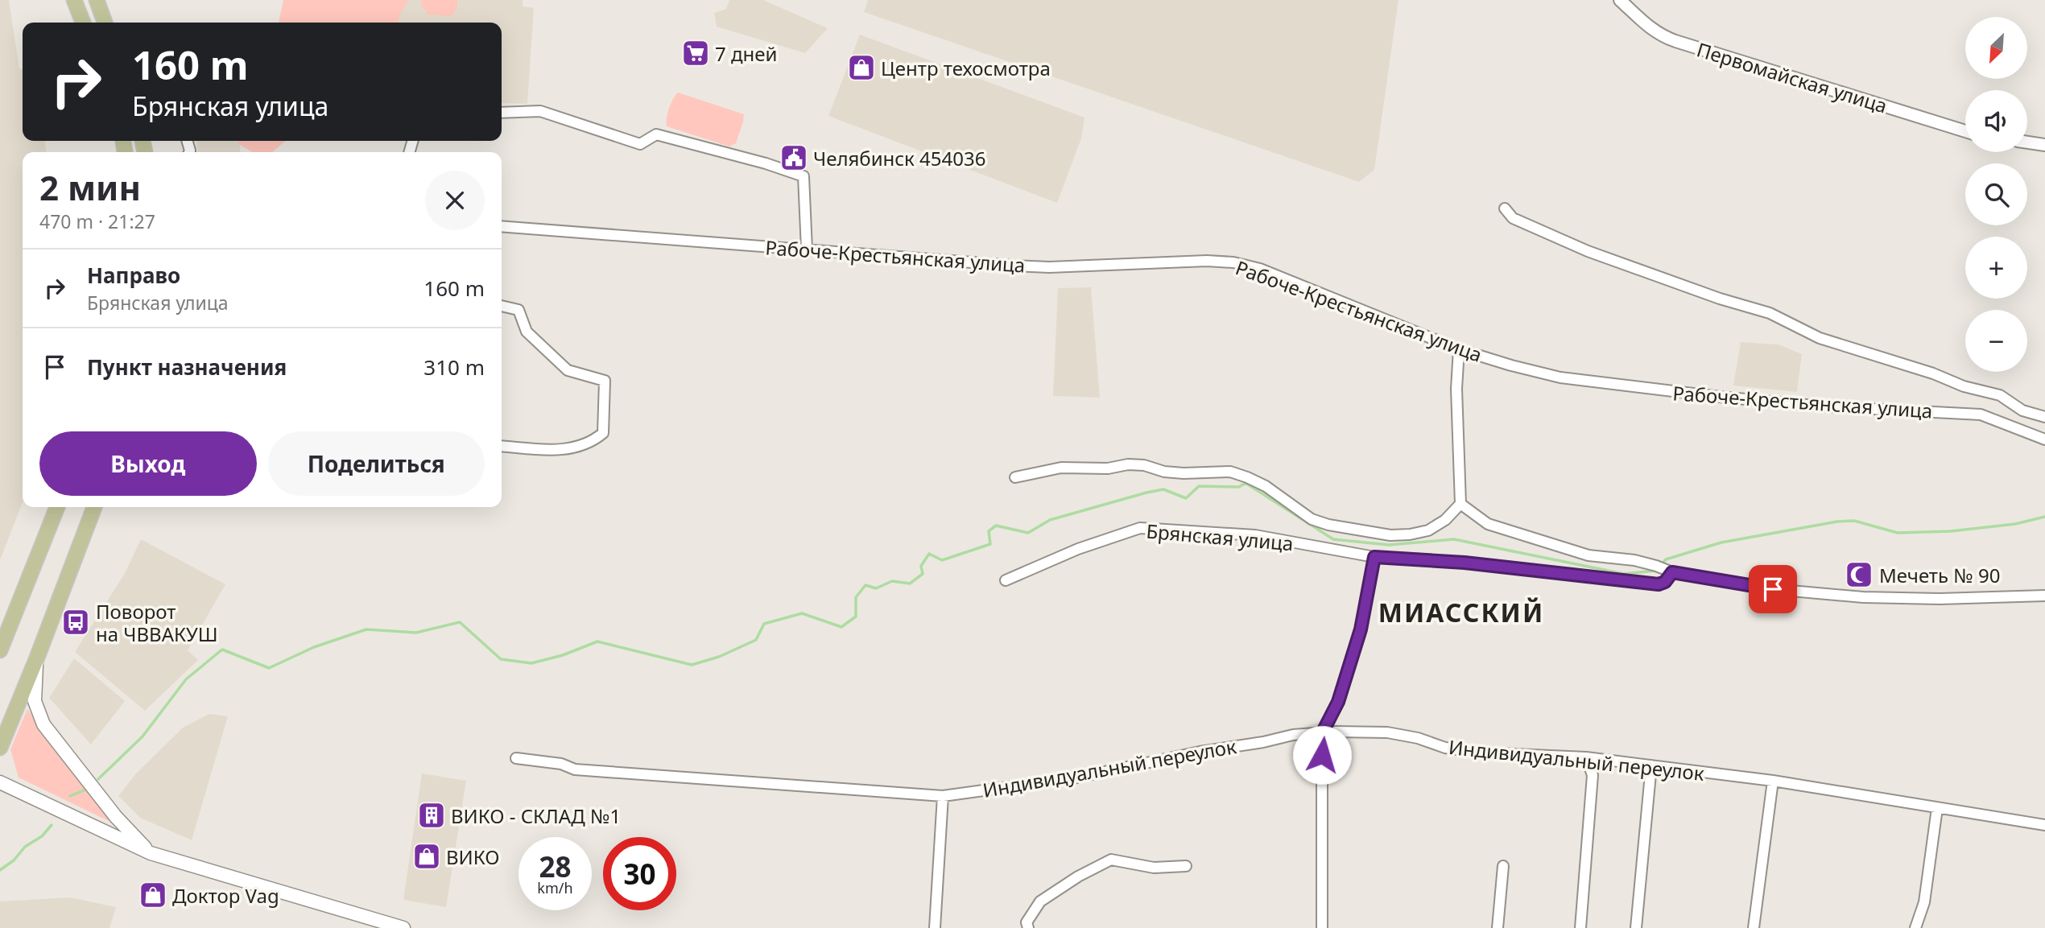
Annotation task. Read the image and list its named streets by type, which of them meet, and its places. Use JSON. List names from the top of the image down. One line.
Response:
{"streets":{"street":["Первомайская улица","Рабоче-Крестьянская улица","Брянская улица","Индивидуальный переулок"]},"districts":["МИАССКИЙ"],"places":{"supermarket":["7 дней"],"shop":["Центр техосмотра","ВИКО","Доктор Vag"],"public building":["Челябинск 454036"],"mosque":["Мечеть № 90"],"bus stop":["Поворот на ЧВВАКУШ"],"building":["ВИКО - СКЛАД №1"]},"north":"bottom left","page":{"map_buttons":["+","−"],"turn":["160 m","Брянская улица"],"heading":["2 мин","470 m · 21:27"],"list":[{"name":"Направо","note":"Брянская улица","value":"160 m"},{"name":"Пункт назначения","value":"310 m"}],"buttons":["Выход","Поделиться"],"speed":"28 km/h","limit":"30"}}
